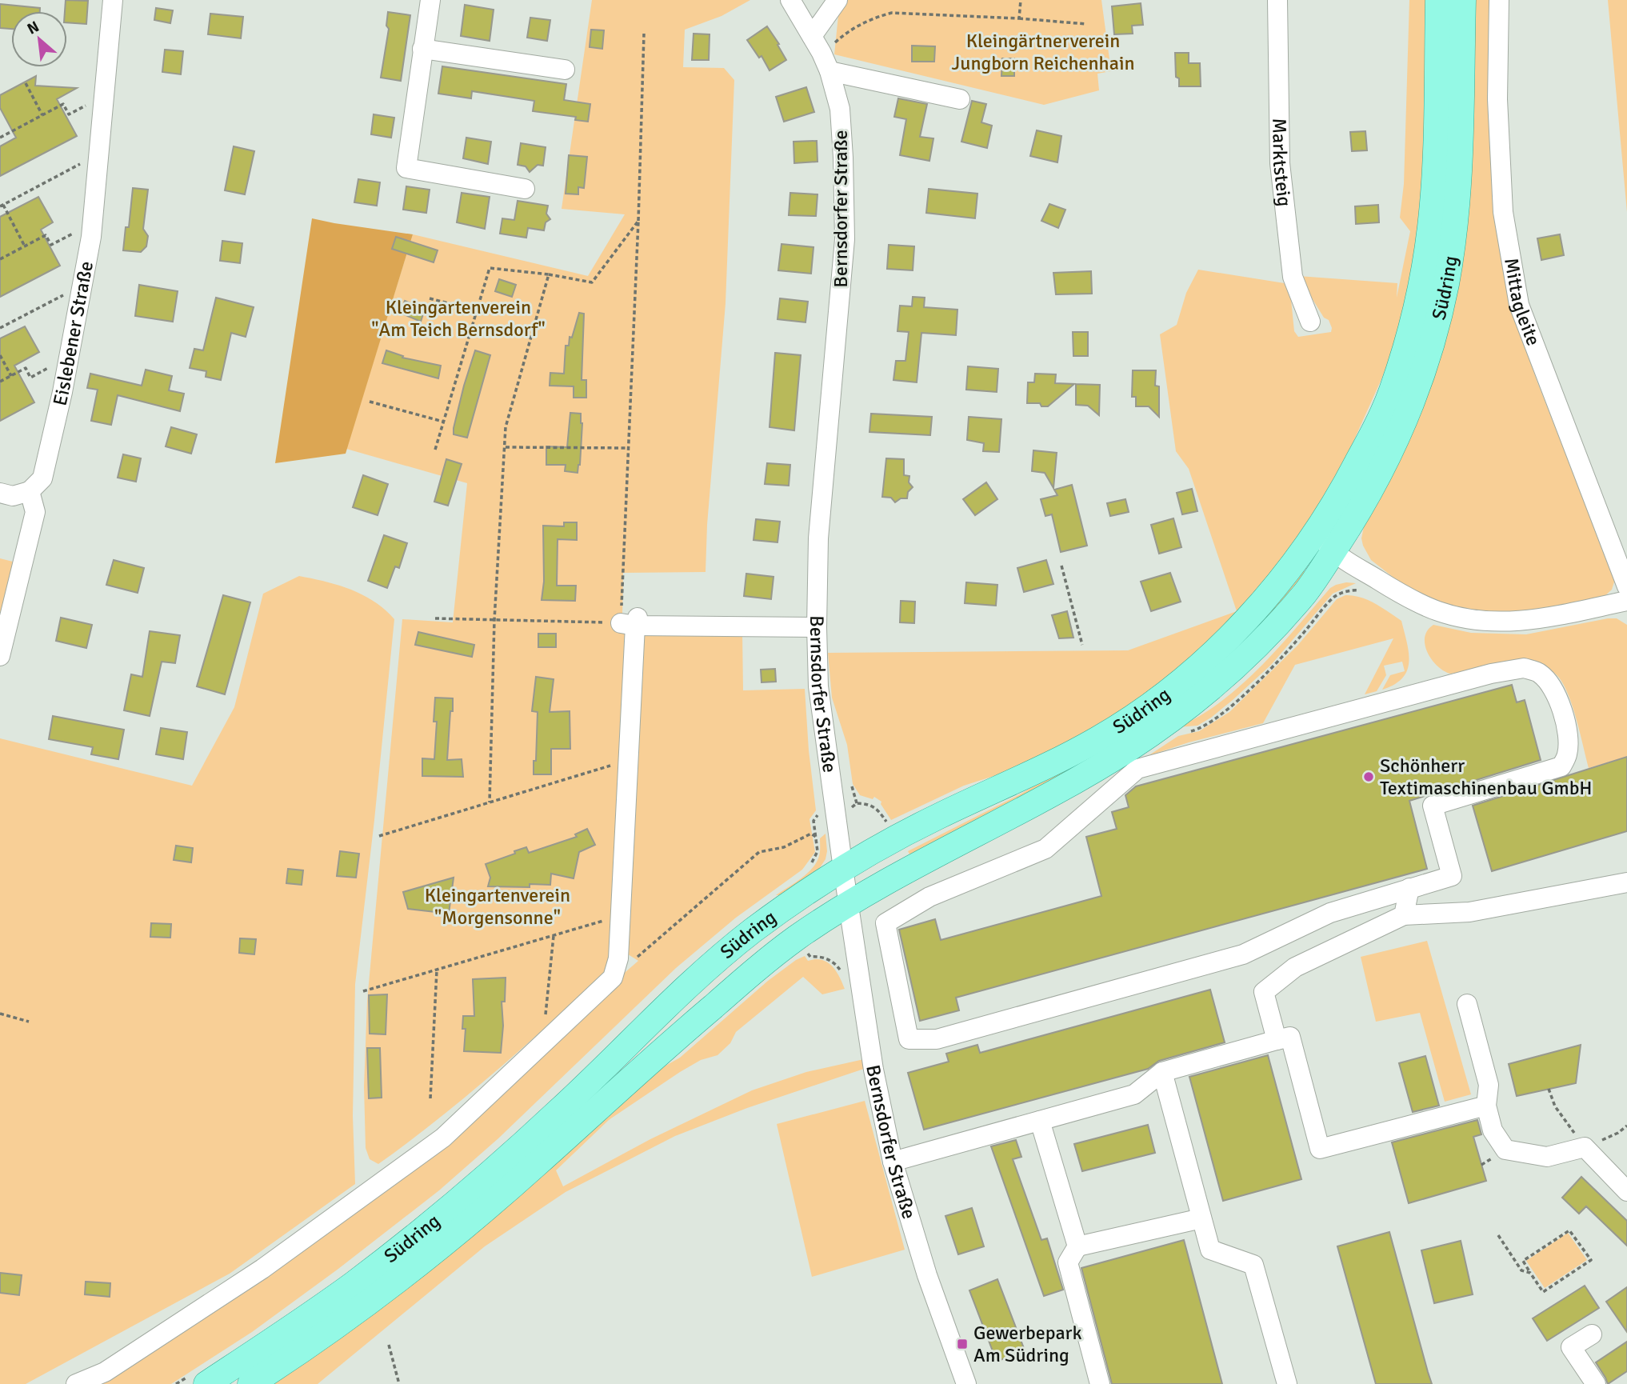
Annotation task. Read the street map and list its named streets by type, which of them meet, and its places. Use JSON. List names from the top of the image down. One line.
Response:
{"streets":{"main road":["Südring"],"street":["Marktsteig","Bernsdorfer Straße","Mittagleite","Eislebener Straße"]},"crossings":[["Bernsdorfer Straße","Südring"]],"parks":["Kleingärtnerverein Jungborn Reichenhain","Kleingartenverein \"Am Teich Bernsdorf\"","Kleingartenverein \"Morgensonne\""],"places":{"other":["Schönherr Textimaschinenbau GmbH"],"transit":["Gewerbepark Am Südring"]},"north":"top left"}
